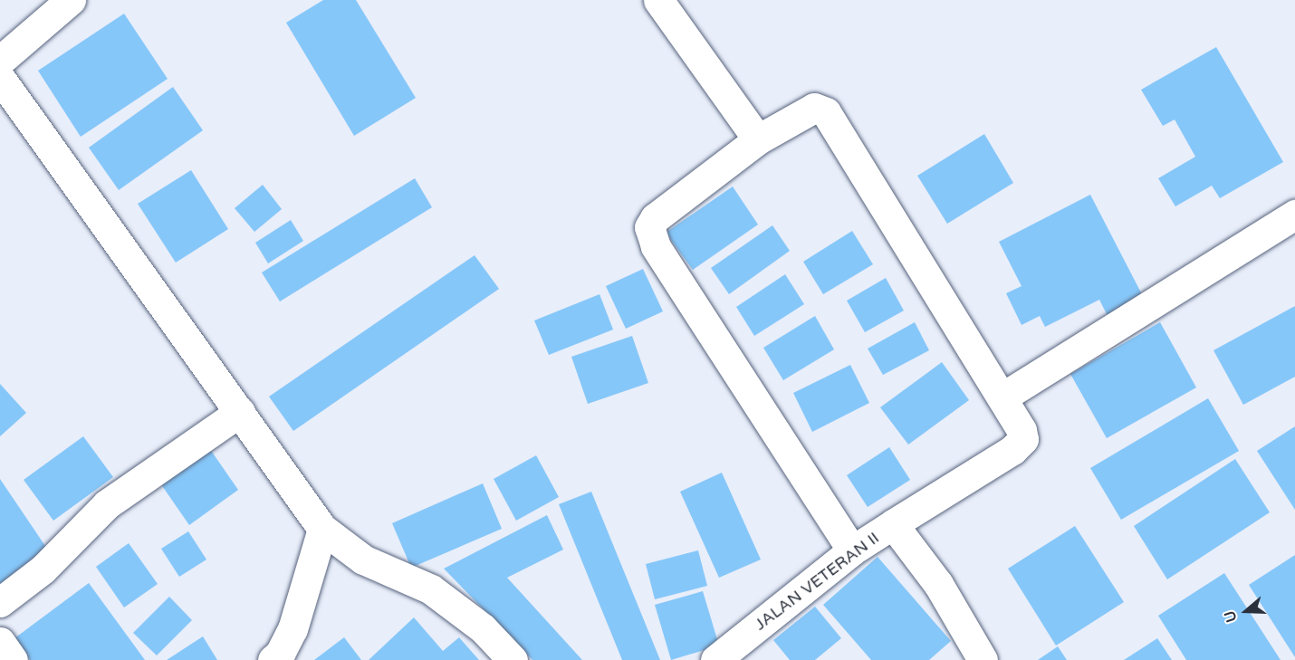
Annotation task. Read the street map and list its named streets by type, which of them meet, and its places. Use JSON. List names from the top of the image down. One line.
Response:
{"streets":{"street":["JALAN VETERAN II"]},"north":"left"}
